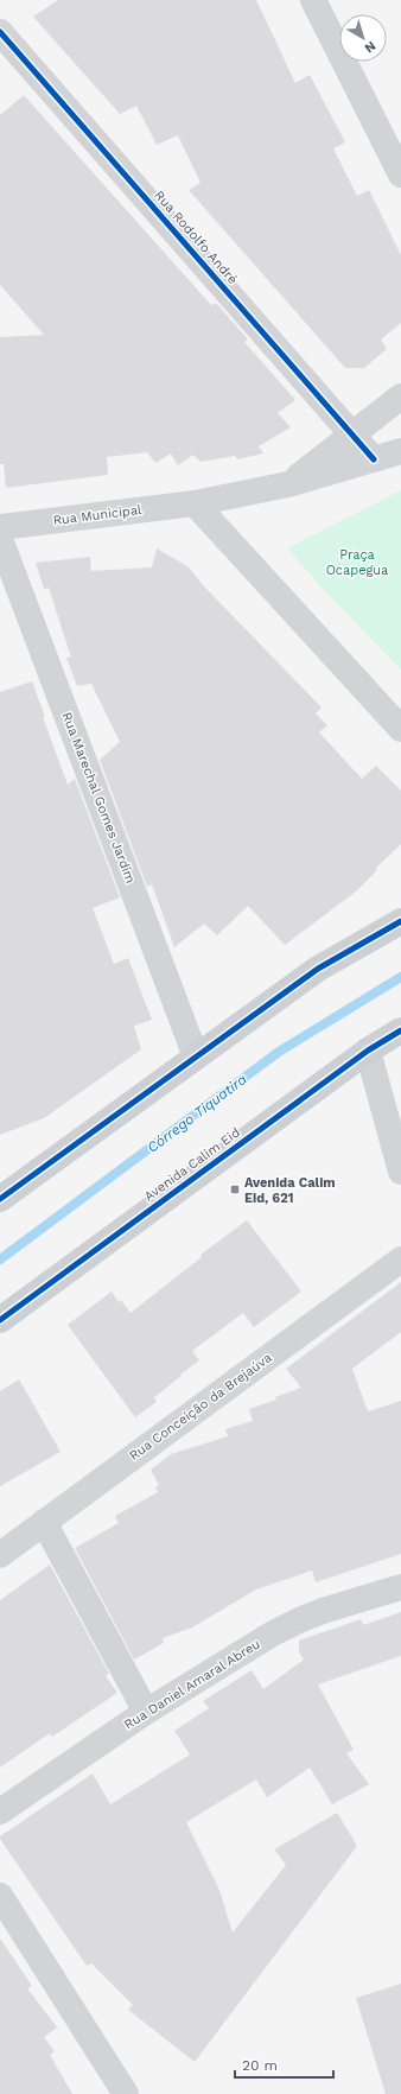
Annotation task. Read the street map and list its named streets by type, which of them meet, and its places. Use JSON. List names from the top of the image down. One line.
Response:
{"streets":{"main road":["Avenida Calim Eid"],"street":["Rua Rodolfo André","Rua Municipal","Rua Marechal Gomes Jardim","Rua Conceição da Brejaúva","Rua Daniel Amaral Abreu"]},"water":["Córrego Tiquatira"],"parks":["Praça Ocapegua"],"places":{"transit":["Avenida Calim Eid, 621"]},"scale_bar":"20 m","north":"bottom right"}
